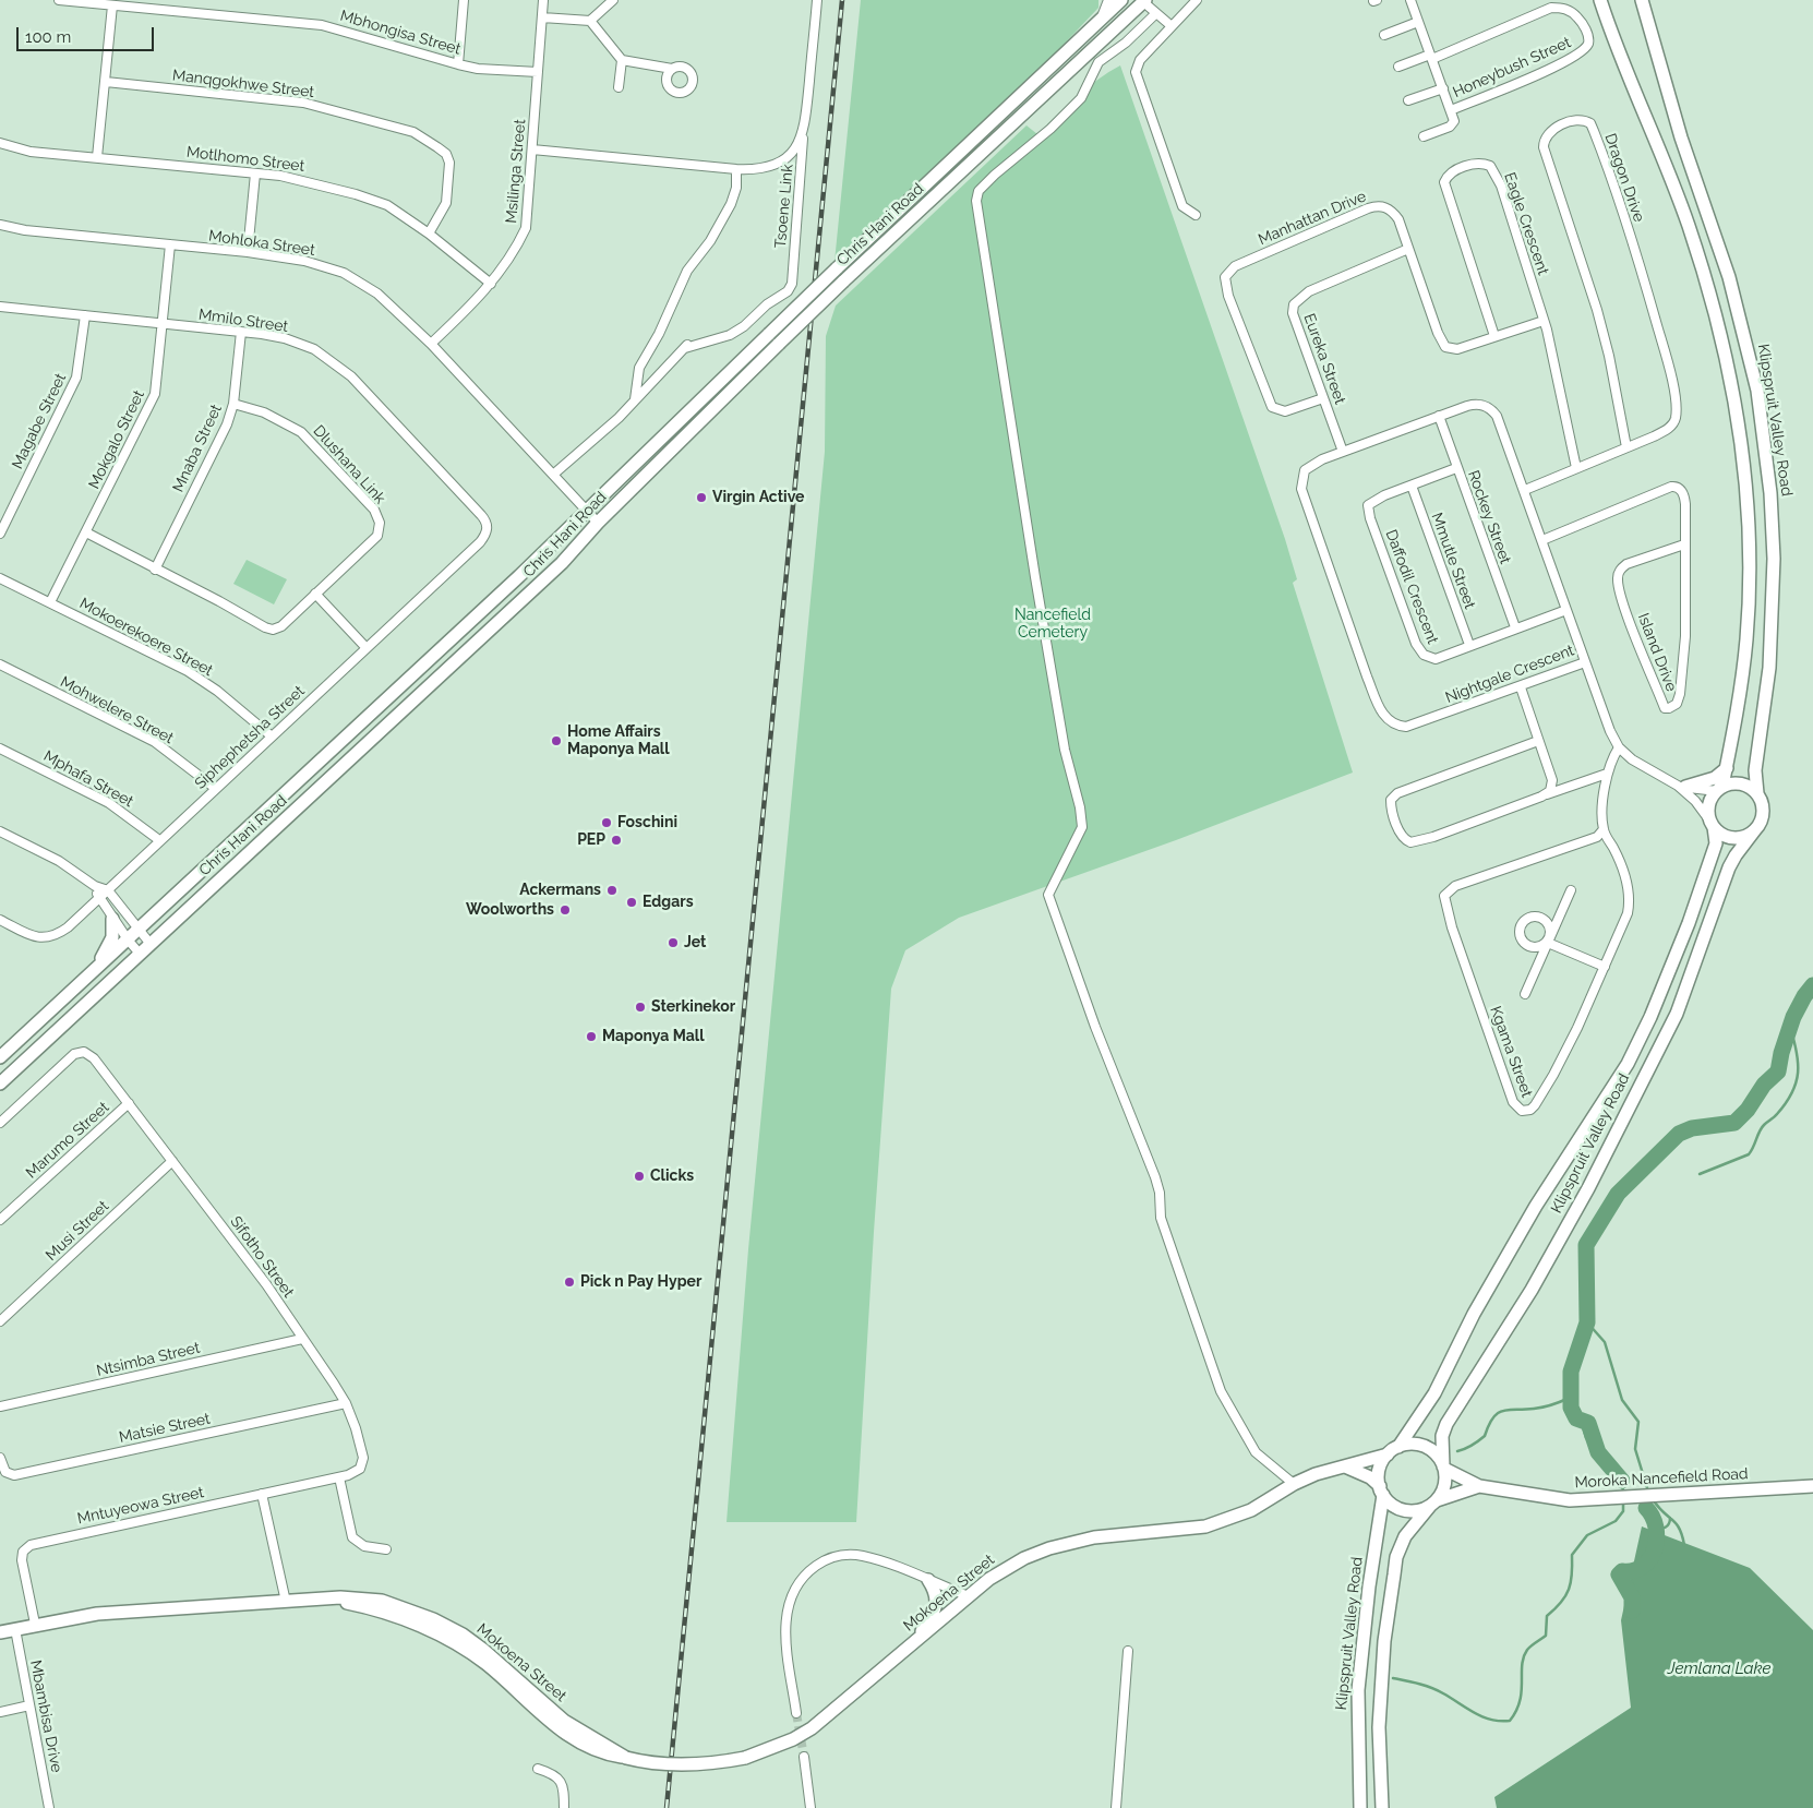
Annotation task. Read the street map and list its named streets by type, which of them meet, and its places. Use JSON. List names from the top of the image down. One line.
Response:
{"streets":{"main road":["Chris Hani Road","Klipspruit Valley Road","Moroka Nancefield Road","Mokoena Street"],"street":["Mbhongisa Street","Honeybush Street","Manqgokhwe Street","Motlhomo Street","Msilinga Street","Dragon Drive","Tsoene Link","Manhattan Drive","Eagle Crescent","Mohloka Street","Mmilo Street","Eureka Street","Magabe Street","Mokgalo Street","Mnaba Street","Dlushana Link","Rockey Street","Mmutle Street","Daffodil Crescent","Mokoerekoere Street","Island Drive","Nightgale Crescent","Mohwelere Street","Siphephetsha Street","Mphafa Street","Kgama Street","Marumo Street","Musi Street","Sifotho Street","Ntsimba Street","Matsie Street","Mntuyeowa Street","Mbambisa Drive"]},"crossings":[["Mbhongisa Street","Msilinga Street"],["Manqgokhwe Street","Motlhomo Street"],["Motlhomo Street","Msilinga Street"],["Msilinga Street","Mohloka Street"],["Dragon Drive","Eagle Crescent"],["Dragon Drive","Nightgale Crescent"],["Manhattan Drive","Eagle Crescent"],["Manhattan Drive","Eureka Street"],["Chris Hani Road","Mohloka Street"],["Mohloka Street","Mokgalo Street"],["Mmilo Street","Magabe Street"],["Mmilo Street","Mokgalo Street"],["Mmilo Street","Mnaba Street"],["Mmilo Street","Siphephetsha Street"],["Eureka Street","Nightgale Crescent"],["Klipspruit Valley Road","Moroka Nancefield Road"],["Klipspruit Valley Road","Mokoena Street"],["Mokgalo Street","Dlushana Link"],["Mokgalo Street","Mokoerekoere Street"],["Mnaba Street","Dlushana Link"],["Rockey Street","Daffodil Crescent"],["Rockey Street","Nightgale Crescent"],["Mmutle Street","Daffodil Crescent"],["Daffodil Crescent","Nightgale Crescent"],["Mokoerekoere Street","Siphephetsha Street"],["Island Drive","Nightgale Crescent"],["Mohwelere Street","Siphephetsha Street"],["Siphephetsha Street","Mphafa Street"],["Marumo Street","Sifotho Street"],["Musi Street","Sifotho Street"],["Sifotho Street","Ntsimba Street"],["Sifotho Street","Matsie Street"],["Sifotho Street","Mntuyeowa Street"],["Moroka Nancefield Road","Mokoena Street"],["Mntuyeowa Street","Mokoena Street"],["Mokoena Street","Mbambisa Drive"]],"water":["Jemlana Lake"],"parks":["Nancefield Cemetery"],"places":["Virgin Active","Home Affairs Maponya Mall","Foschini","PEP","Ackermans","Edgars","Woolworths","Jet","Sterkinekor","Maponya Mall","Clicks","Pick n Pay Hyper"],"scale_bar":"100 m"}
